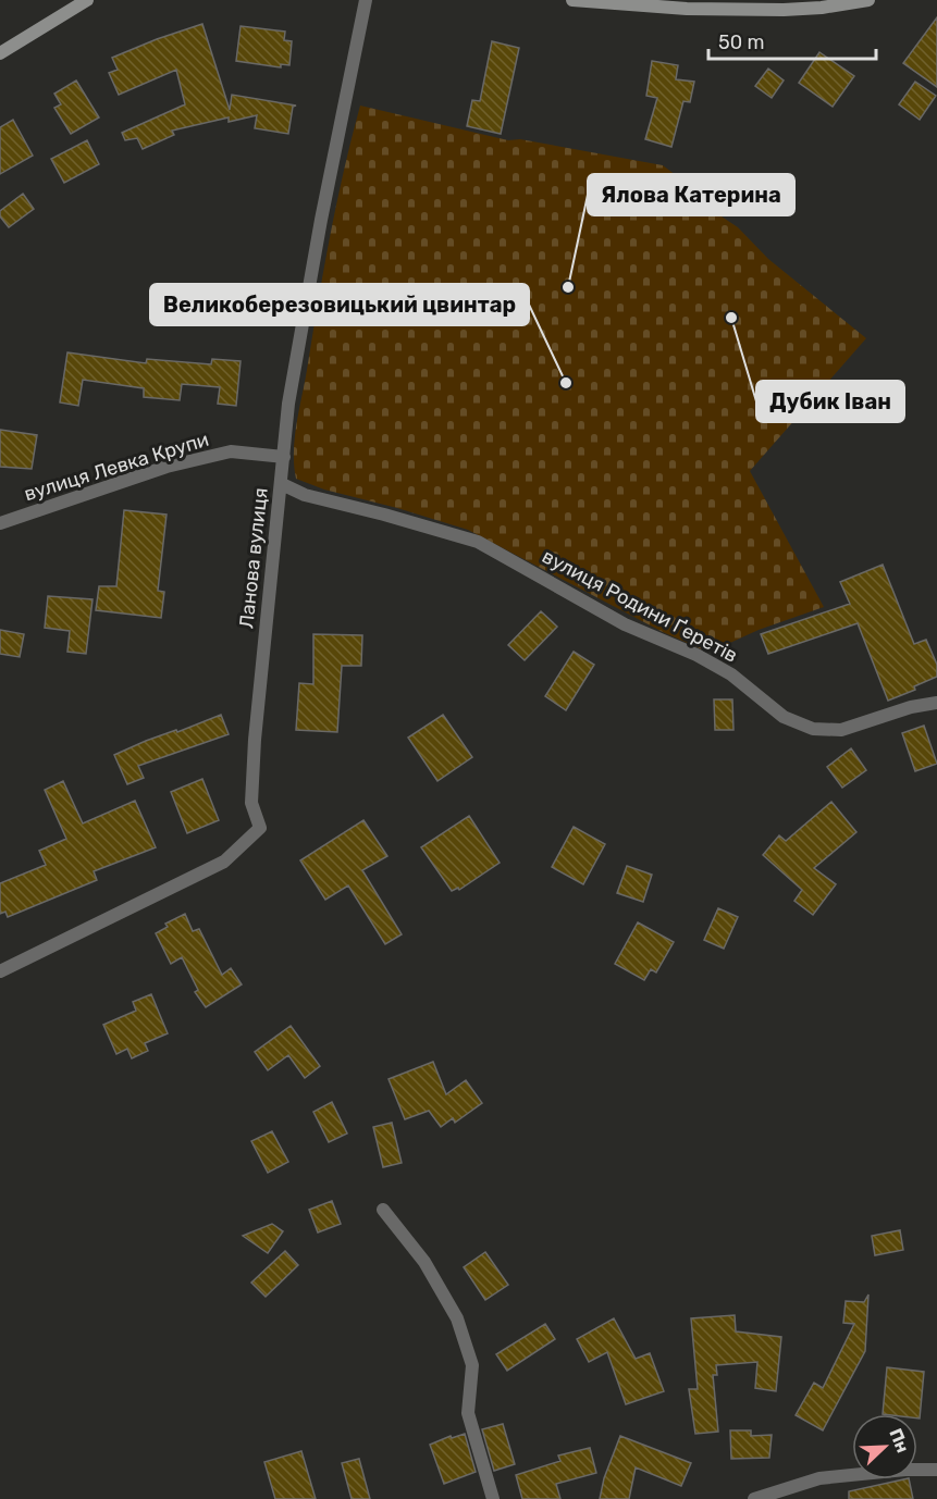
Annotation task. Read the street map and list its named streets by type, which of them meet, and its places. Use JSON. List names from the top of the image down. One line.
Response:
{"streets":{"street":["вулиця Левка Крупи","Ланова вулиця","вулиця Родини Ґеретів"]},"crossings":[["вулиця Левка Крупи","Ланова вулиця"],["Ланова вулиця","вулиця Родини Ґеретів"]],"places":["Ялова Катерина","Дубик Іван","Великоберезовицький цвинтар"],"scale_bar":"50 m","north":"top right"}
